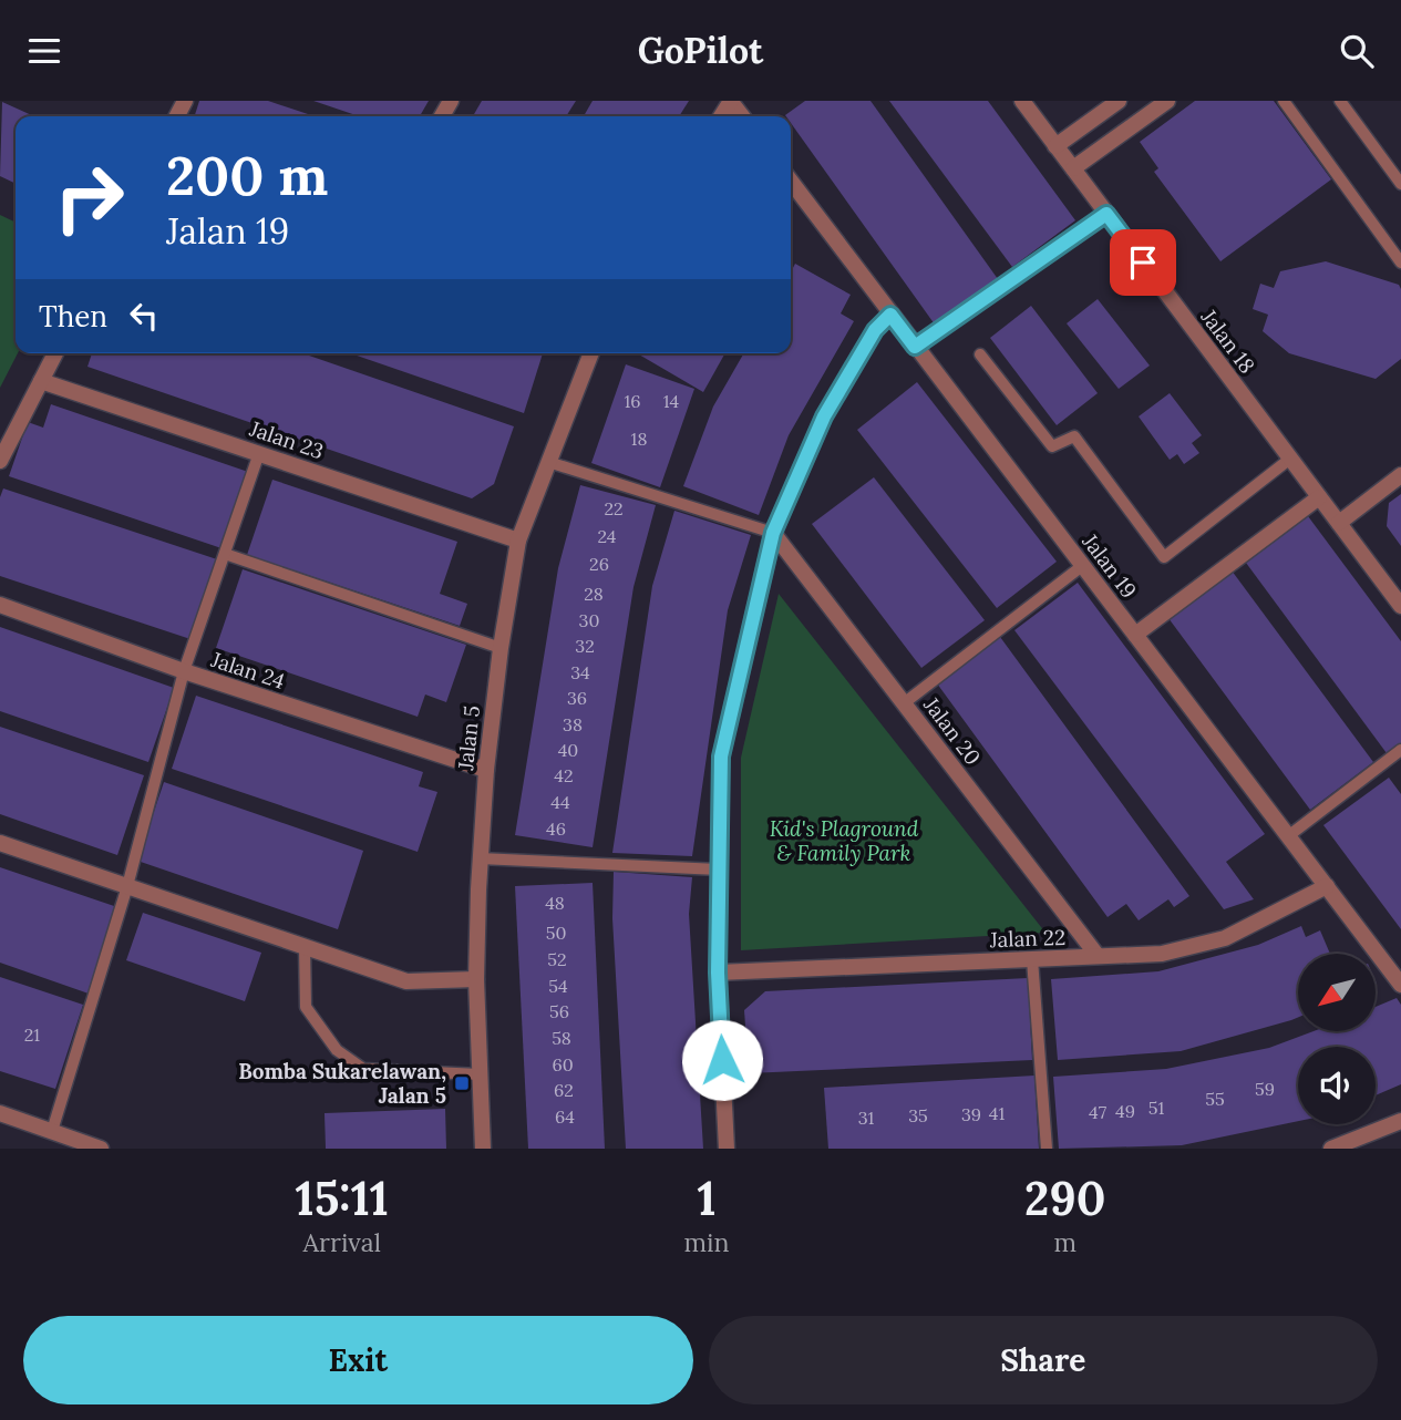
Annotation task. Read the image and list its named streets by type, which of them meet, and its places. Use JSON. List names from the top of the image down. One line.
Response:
{"streets":{"street":["Jalan 18","Jalan 23","Jalan 19","Jalan 24","Jalan 20","Jalan 5","Jalan 22"]},"crossings":[["Jalan 23","Jalan 5"],["Jalan 19","Jalan 22"],["Jalan 24","Jalan 5"],["Jalan 20","Jalan 22"]],"parks":["Kid's Plaground & Family Park"],"places":{"transit":["Bomba Sukarelawan, Jalan 5"]},"house_numbers":["16","14","18","22","24","26","28","30","32","34","36","38","40","42","44","46","48","50","52","54","56","21","58","60","59","62","55","51","49","47","41","39","35","64","31"],"north":"bottom left","page":{"header":"GoPilot","turn":["200 m","Jalan 19"],"then":"Then","eta":["15:11","Arrival","1","min","290","m"],"buttons":["Exit","Share"]}}
